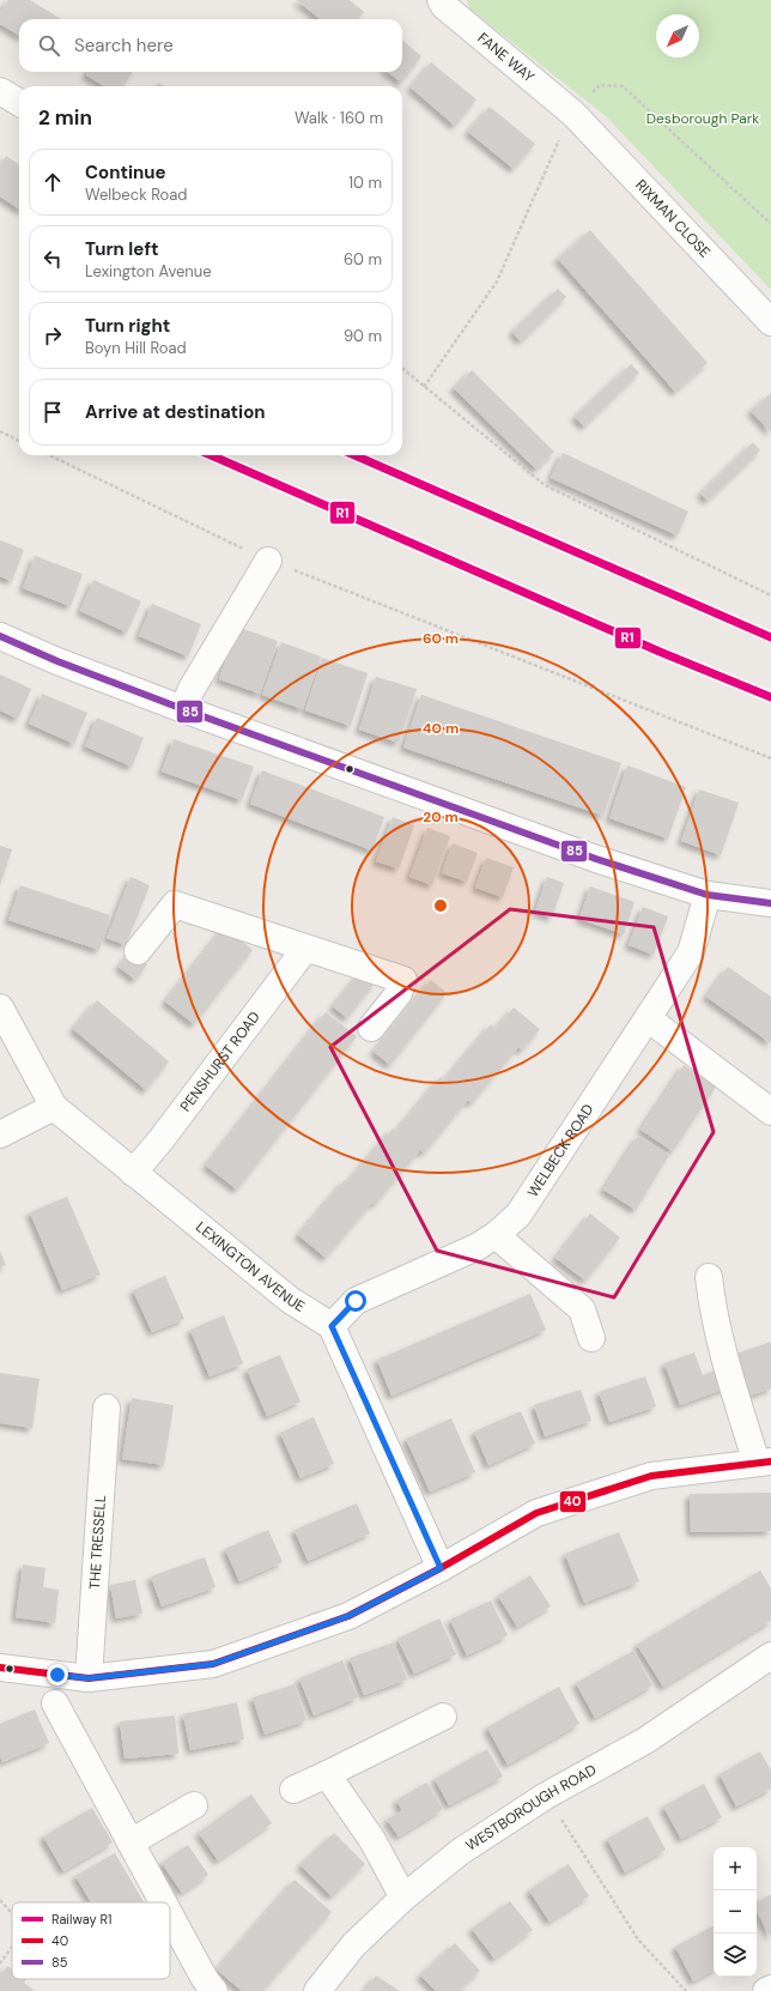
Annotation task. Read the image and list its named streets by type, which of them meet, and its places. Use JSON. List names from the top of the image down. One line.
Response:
{"streets":{"street":["FANE WAY","RIXMAN CLOSE","PENSHURST ROAD","WELBECK ROAD","LEXINGTON AVENUE","THE TRESSELL","WESTBOROUGH ROAD"]},"crossings":[["FANE WAY","RIXMAN CLOSE"],["PENSHURST ROAD","LEXINGTON AVENUE"],["WELBECK ROAD","LEXINGTON AVENUE"]],"parks":["Desborough Park"],"lines":["rail line R1","transit line 85","transit line 40"],"legend":["Railway R1","40","85"],"north":"bottom left","page":{"search":"Search here","heading":["2 min","Walk · 160 m"],"list":[["Continue","Welbeck Road","10 m"],["Turn left","Lexington Avenue","60 m"],["Turn right","Boyn Hill Road","90 m"],"Arrive at destination"],"map_buttons":["+","−"]},"rings":["60 m","40 m","20 m"]}
